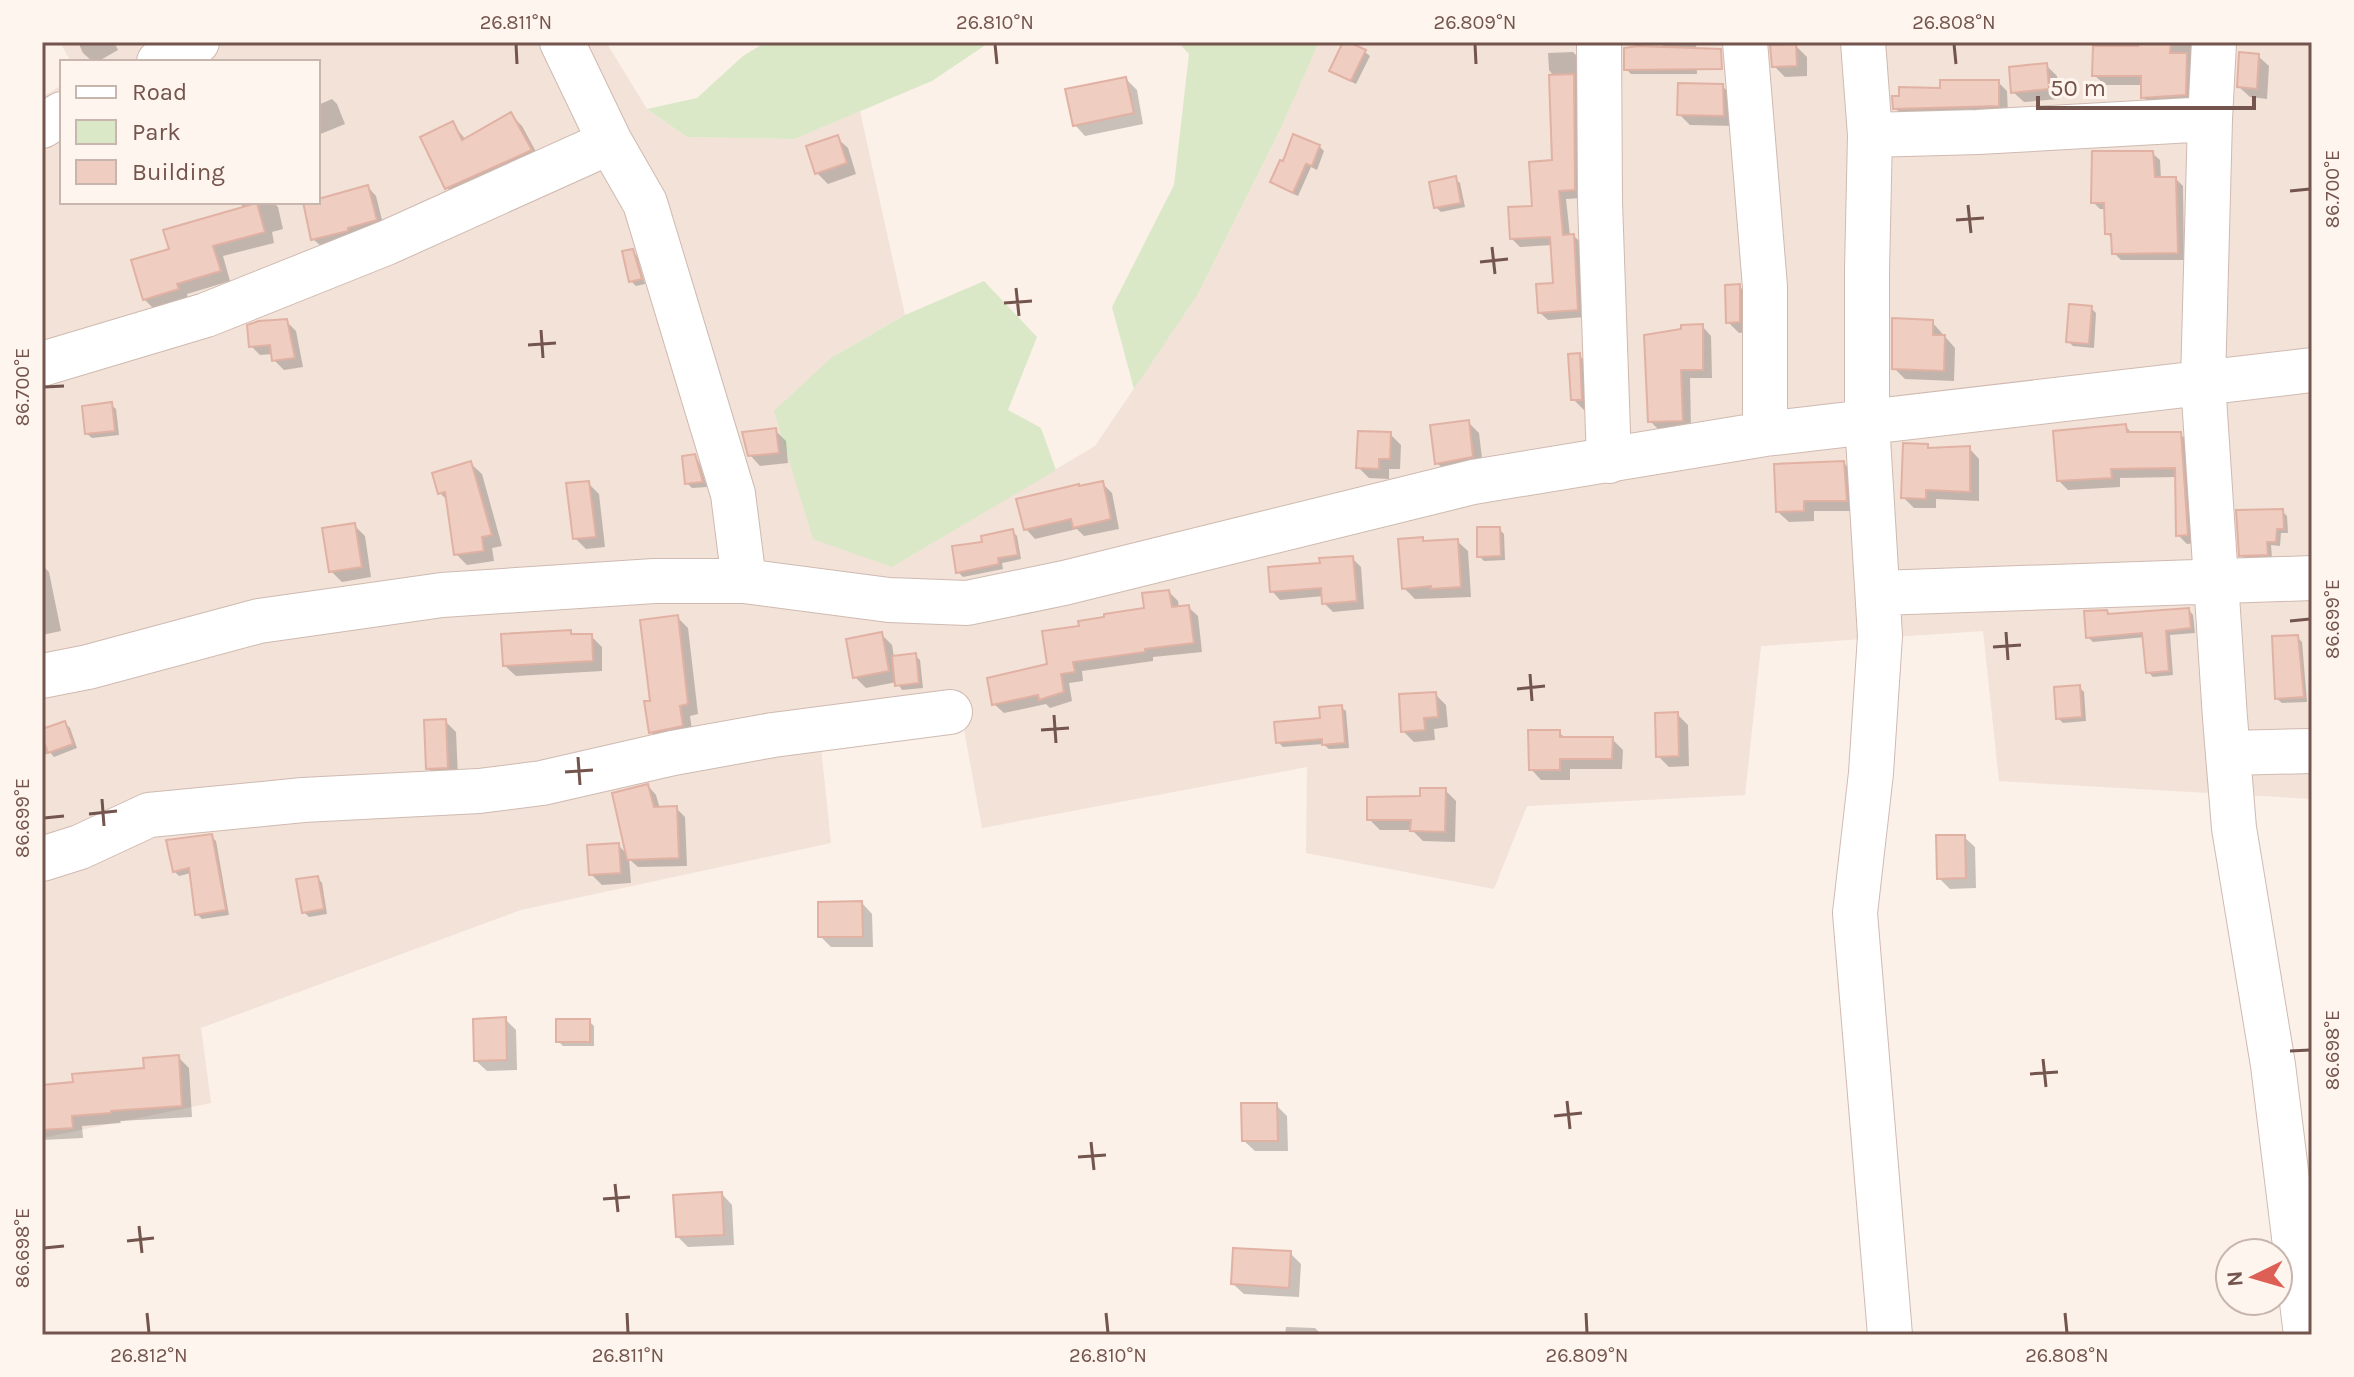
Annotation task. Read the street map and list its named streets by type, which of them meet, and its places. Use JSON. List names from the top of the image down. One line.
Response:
{"legend":["Road","Park","Building"],"scale_bar":"50 m","north":"left","coordinates":["26.811°N","26.810°N","26.809°N","26.808°N","86.700°E","86.699°E","86.698°E","26.812°N"]}
